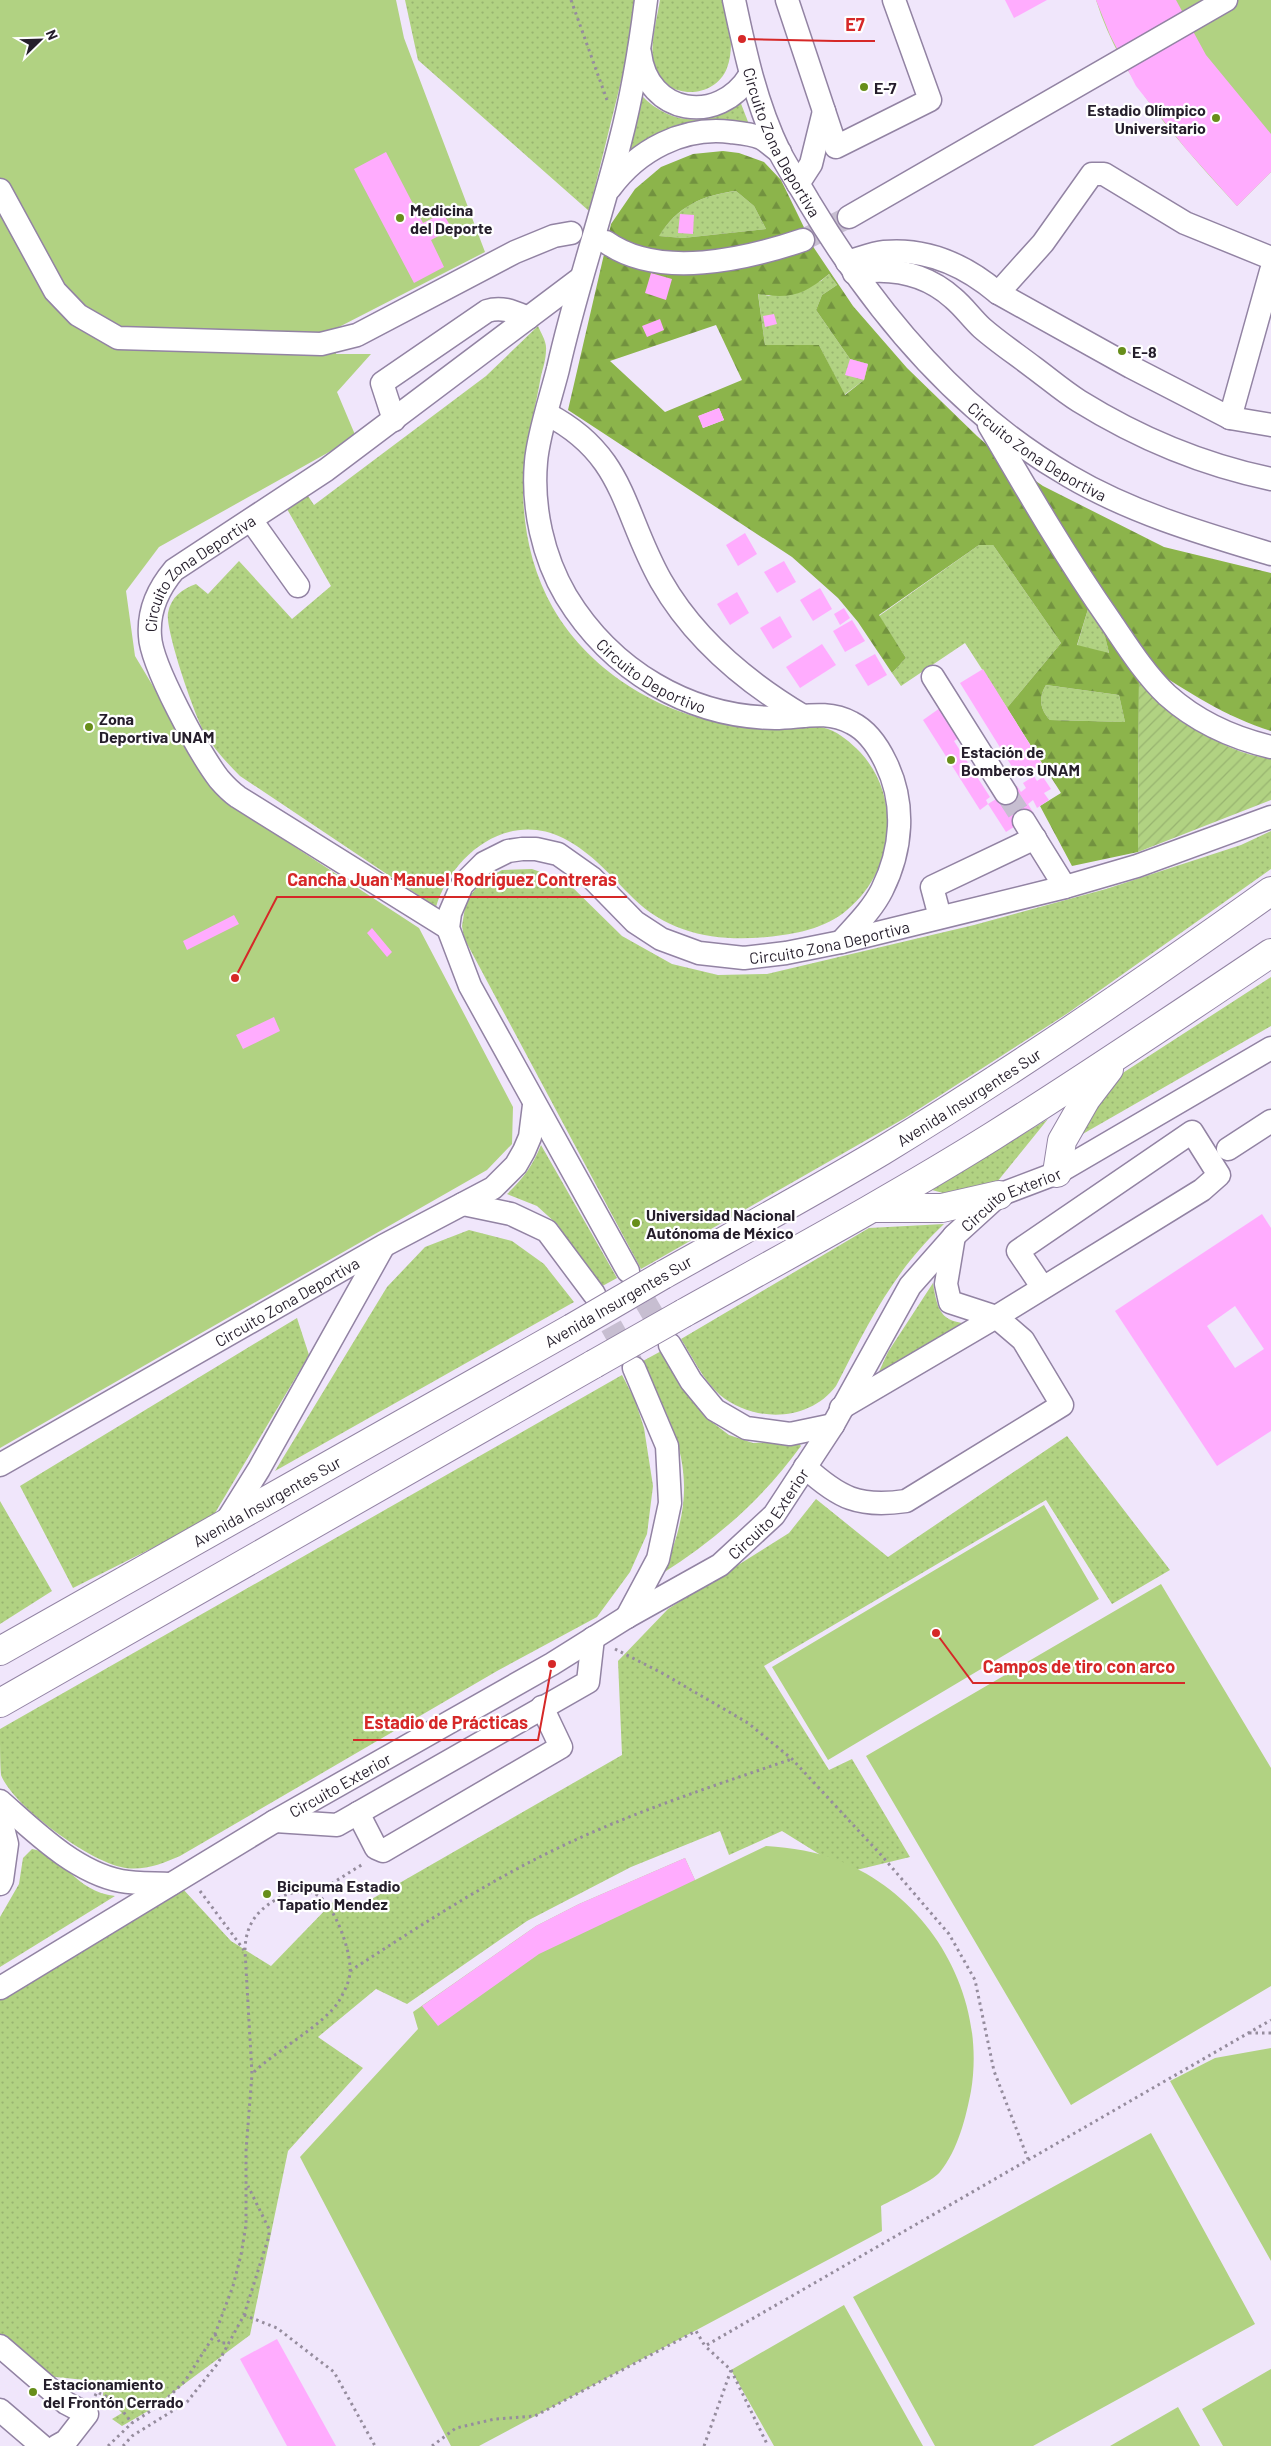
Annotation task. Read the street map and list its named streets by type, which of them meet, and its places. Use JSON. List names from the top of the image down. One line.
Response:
{"streets":{"main road":["Avenida Insurgentes Sur"],"street":["Circuito Zona Deportiva","Circuito Deportivo","Circuito Exterior"]},"crossings":[["Circuito Zona Deportiva","Circuito Deportivo"]],"places":["E7","E-7","Estadio Olímpico Universitario","Medicina del Deporte","E-8","Zona Deportiva UNAM","Estación de Bomberos UNAM","Cancha Juan Manuel Rodriguez Contreras","Universidad Nacional Autónoma de México","Campos de tiro con arco","Estadio de Prácticas","Bicipuma Estadio Tapatio Mendez","Estacionamiento del Frontón Cerrado"],"north":"top right"}
